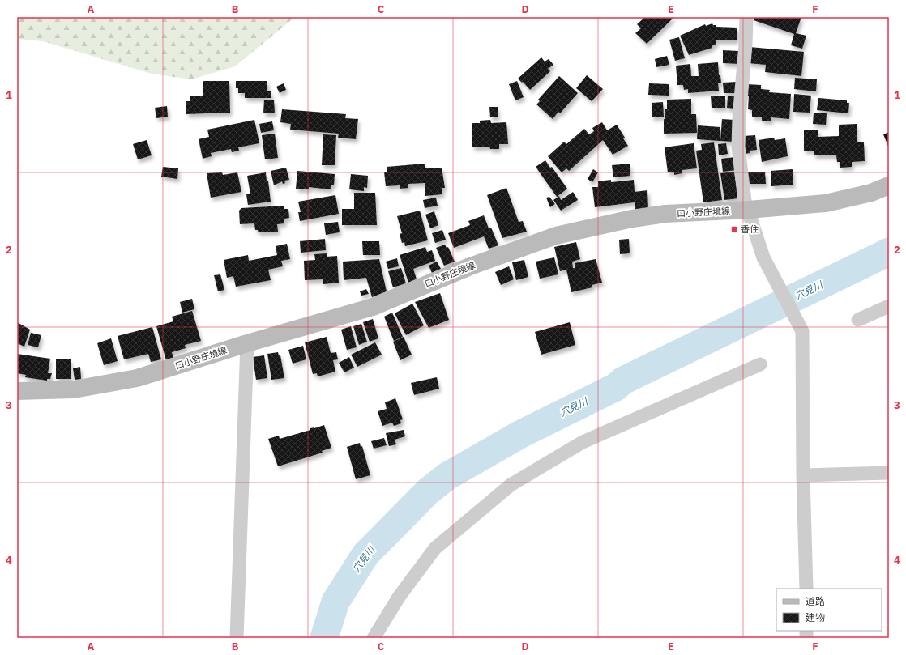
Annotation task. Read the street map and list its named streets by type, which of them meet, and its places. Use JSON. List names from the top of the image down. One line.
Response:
{"streets":{"main road":["口小野庄境線"]},"water":["穴見川"],"places":{"transit":["香住"]},"legend":["道路","建物"],"grid":{"columns":["A","B","C","D","E","F"],"rows":["1","2","3","4"]}}
